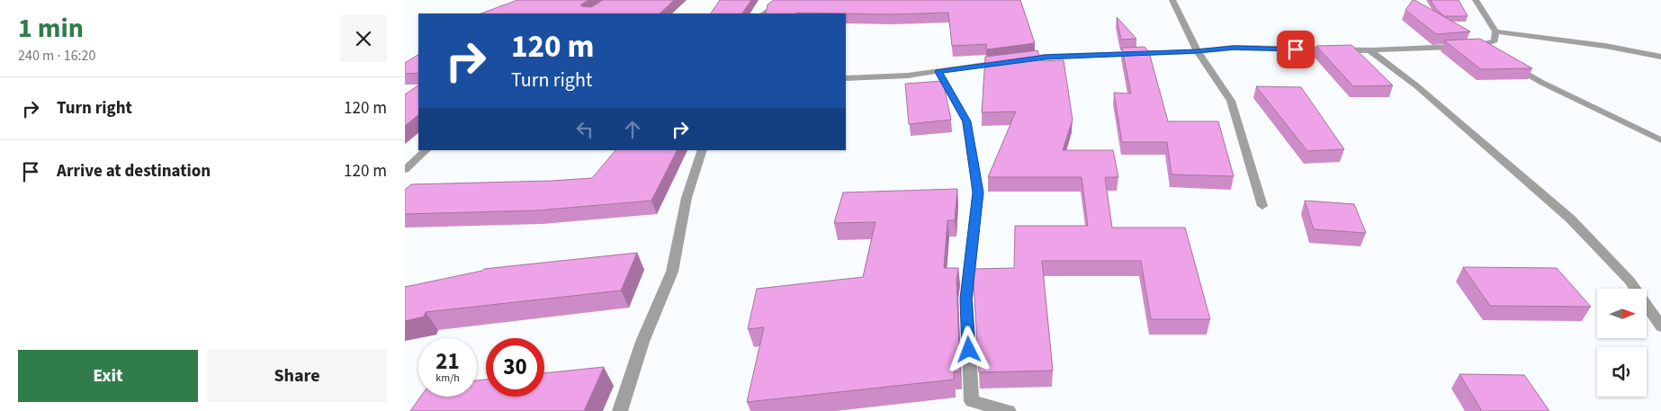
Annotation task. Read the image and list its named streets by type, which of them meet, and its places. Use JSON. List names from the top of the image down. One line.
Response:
{"north":"right","page":{"heading":["1 min","240 m · 16:20"],"turn":["120 m","Turn right"],"list":[{"name":"Turn right","value":"120 m"},{"name":"Arrive at destination","value":"120 m"}],"speed":"21 km/h","limit":"30","buttons":["Exit","Share"]}}
